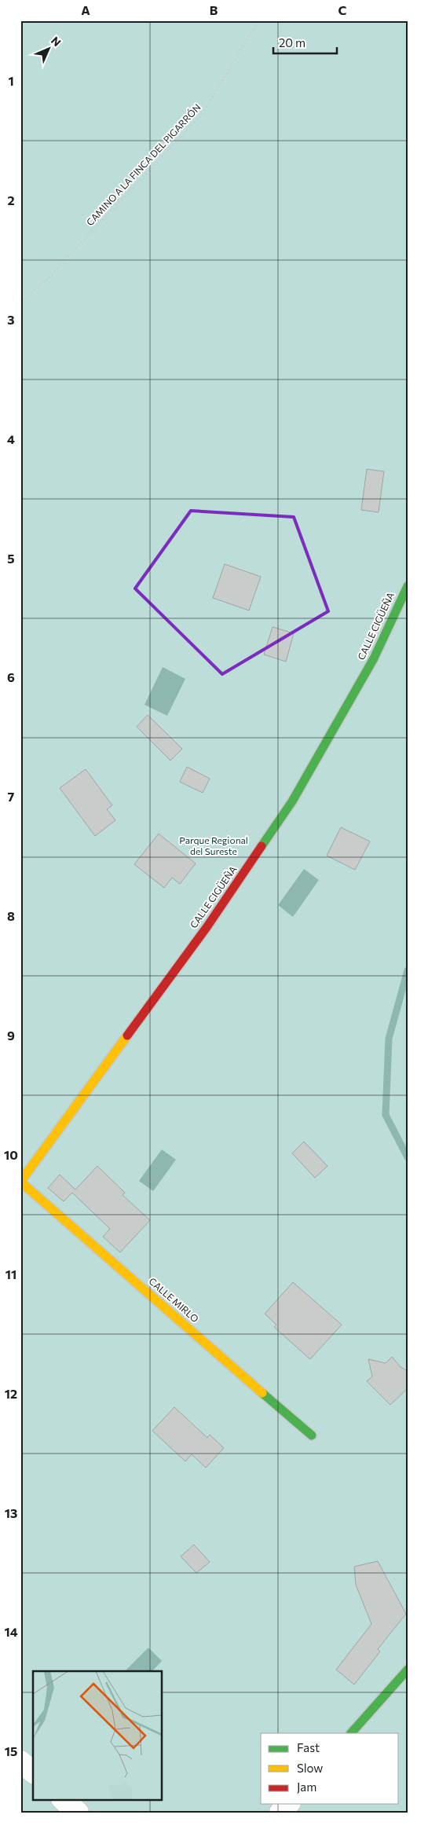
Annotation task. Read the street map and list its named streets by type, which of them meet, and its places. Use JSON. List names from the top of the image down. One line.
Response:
{"streets":{"street":["CALLE CIGÜEÑA","CALLE MIRLO"],"path":["CAMINO A LA FINCA DEL PIGARRÓN"]},"crossings":[["CALLE CIGÜEÑA","CALLE MIRLO"]],"parks":["Parque Regional del Sureste"],"legend":["Fast","Slow","Jam"],"scale_bar":"20 m","north":"top right","grid":{"columns":["A","B","C"],"rows":["1","2","3","4","5","6","7","8","9","10","11","12","13","14","15"]}}
